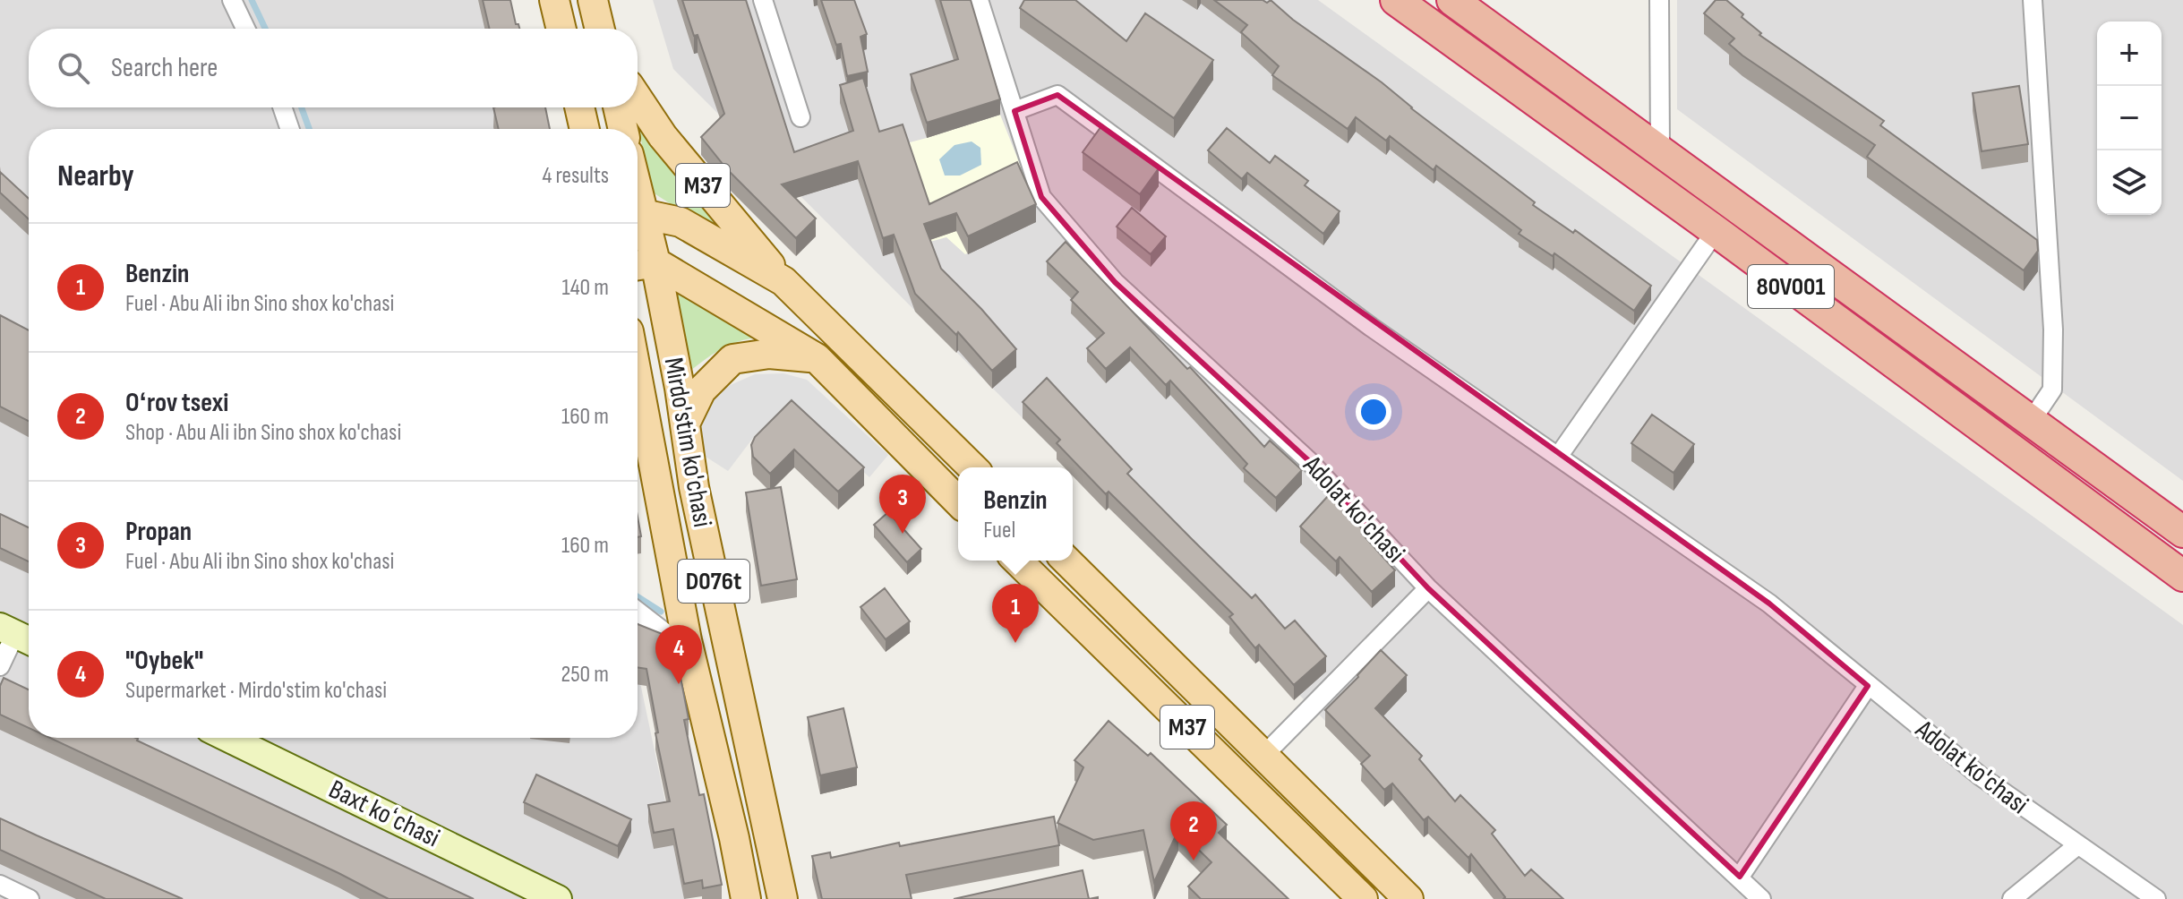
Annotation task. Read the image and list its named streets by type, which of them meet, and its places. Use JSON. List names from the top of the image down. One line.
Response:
{"streets":{"highway":["80V001"],"main road":["M37","Mirdo'stim ko'chasi","D076t","Baxt koʻchasi"],"street":["Adolat ko'chasi"]},"page":{"map_buttons":["+","−"],"search":"Search here","heading":["Nearby","4 results"],"list":[{"mark":"1","name":"Benzin","note":"Fuel · Abu Ali ibn Sino shox ko'chasi","value":"140 m"},{"mark":"2","name":"Oʻrov tsexi","note":"Shop · Abu Ali ibn Sino shox ko'chasi","value":"160 m"},{"mark":"3","name":"Propan","note":"Fuel · Abu Ali ibn Sino shox ko'chasi","value":"160 m"},{"mark":"4","name":"\"Oybek\"","note":"Supermarket · Mirdo'stim ko'chasi","value":"250 m"}],"popup":["Benzin","Fuel"],"pins":["3","1","4","2"]}}
